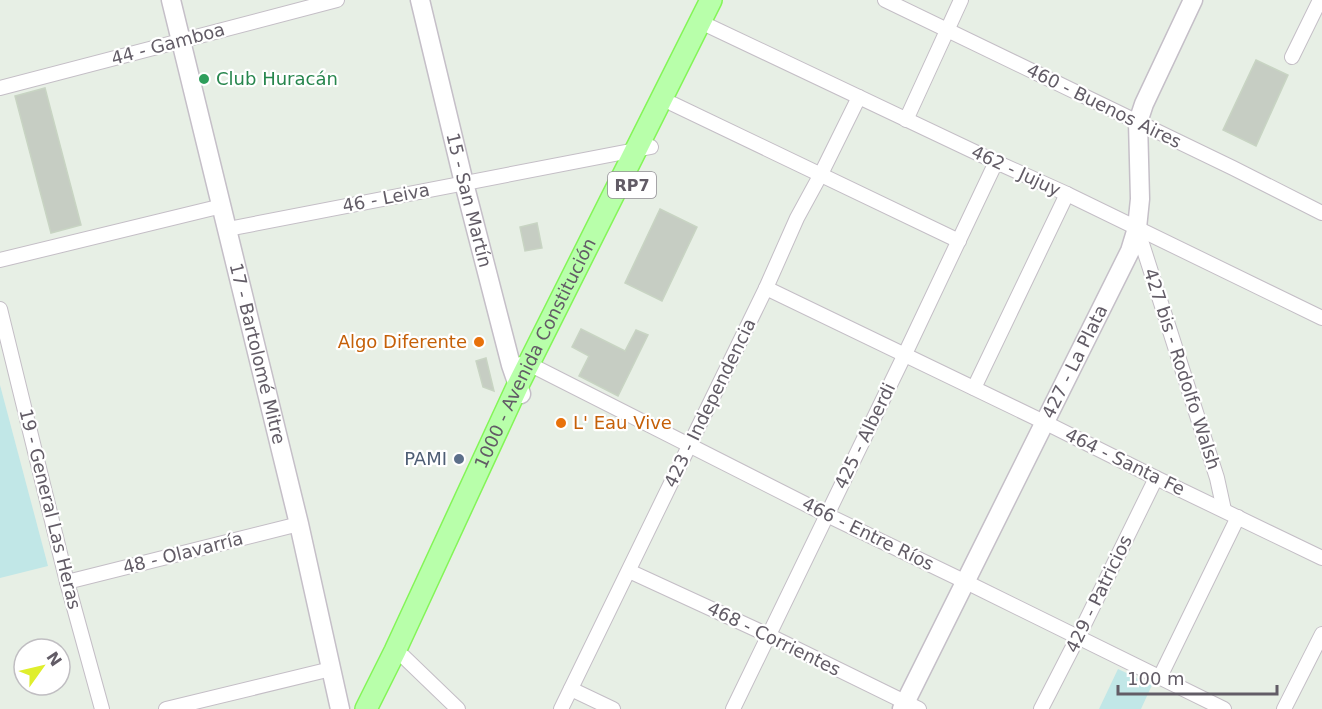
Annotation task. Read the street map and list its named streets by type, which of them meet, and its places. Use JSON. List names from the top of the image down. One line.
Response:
{"streets":{"main road":["RP7","1000 - Avenida Constitución"],"street":["44 - Gamboa","460 - Buenos Aires","462 - Jujuy","46 - Leiva","15 - San Martín","17 - Bartolomé Mitre","427 - La Plata","427 bis - Rodolfo Walsh","423 - Independencia","425 - Alberdi","464 - Santa Fe","19 - General Las Heras","466 - Entre Ríos","48 - Olavarría","429 - Patricios","468 - Corrientes"]},"crossings":[["44 - Gamboa","17 - Bartolomé Mitre"],["460 - Buenos Aires","427 - La Plata"],["462 - Jujuy","1000 - Avenida Constitución"],["462 - Jujuy","427 - La Plata"],["462 - Jujuy","427 bis - Rodolfo Walsh"],["462 - Jujuy","423 - Independencia"],["462 - Jujuy","425 - Alberdi"],["46 - Leiva","15 - San Martín"],["46 - Leiva","1000 - Avenida Constitución"],["46 - Leiva","17 - Bartolomé Mitre"],["15 - San Martín","1000 - Avenida Constitución"],["15 - San Martín","466 - Entre Ríos"],["1000 - Avenida Constitución","466 - Entre Ríos"],["17 - Bartolomé Mitre","48 - Olavarría"],["427 - La Plata","427 bis - Rodolfo Walsh"],["427 - La Plata","464 - Santa Fe"],["427 - La Plata","466 - Entre Ríos"],["427 - La Plata","468 - Corrientes"],["427 bis - Rodolfo Walsh","464 - Santa Fe"],["423 - Independencia","464 - Santa Fe"],["423 - Independencia","466 - Entre Ríos"],["423 - Independencia","468 - Corrientes"],["425 - Alberdi","464 - Santa Fe"],["425 - Alberdi","466 - Entre Ríos"],["425 - Alberdi","468 - Corrientes"],["464 - Santa Fe","429 - Patricios"],["19 - General Las Heras","48 - Olavarría"],["466 - Entre Ríos","429 - Patricios"]],"places":["Club Huracán","Algo Diferente","L' Eau Vive","PAMI"],"scale_bar":"100 m","north":"top right"}
